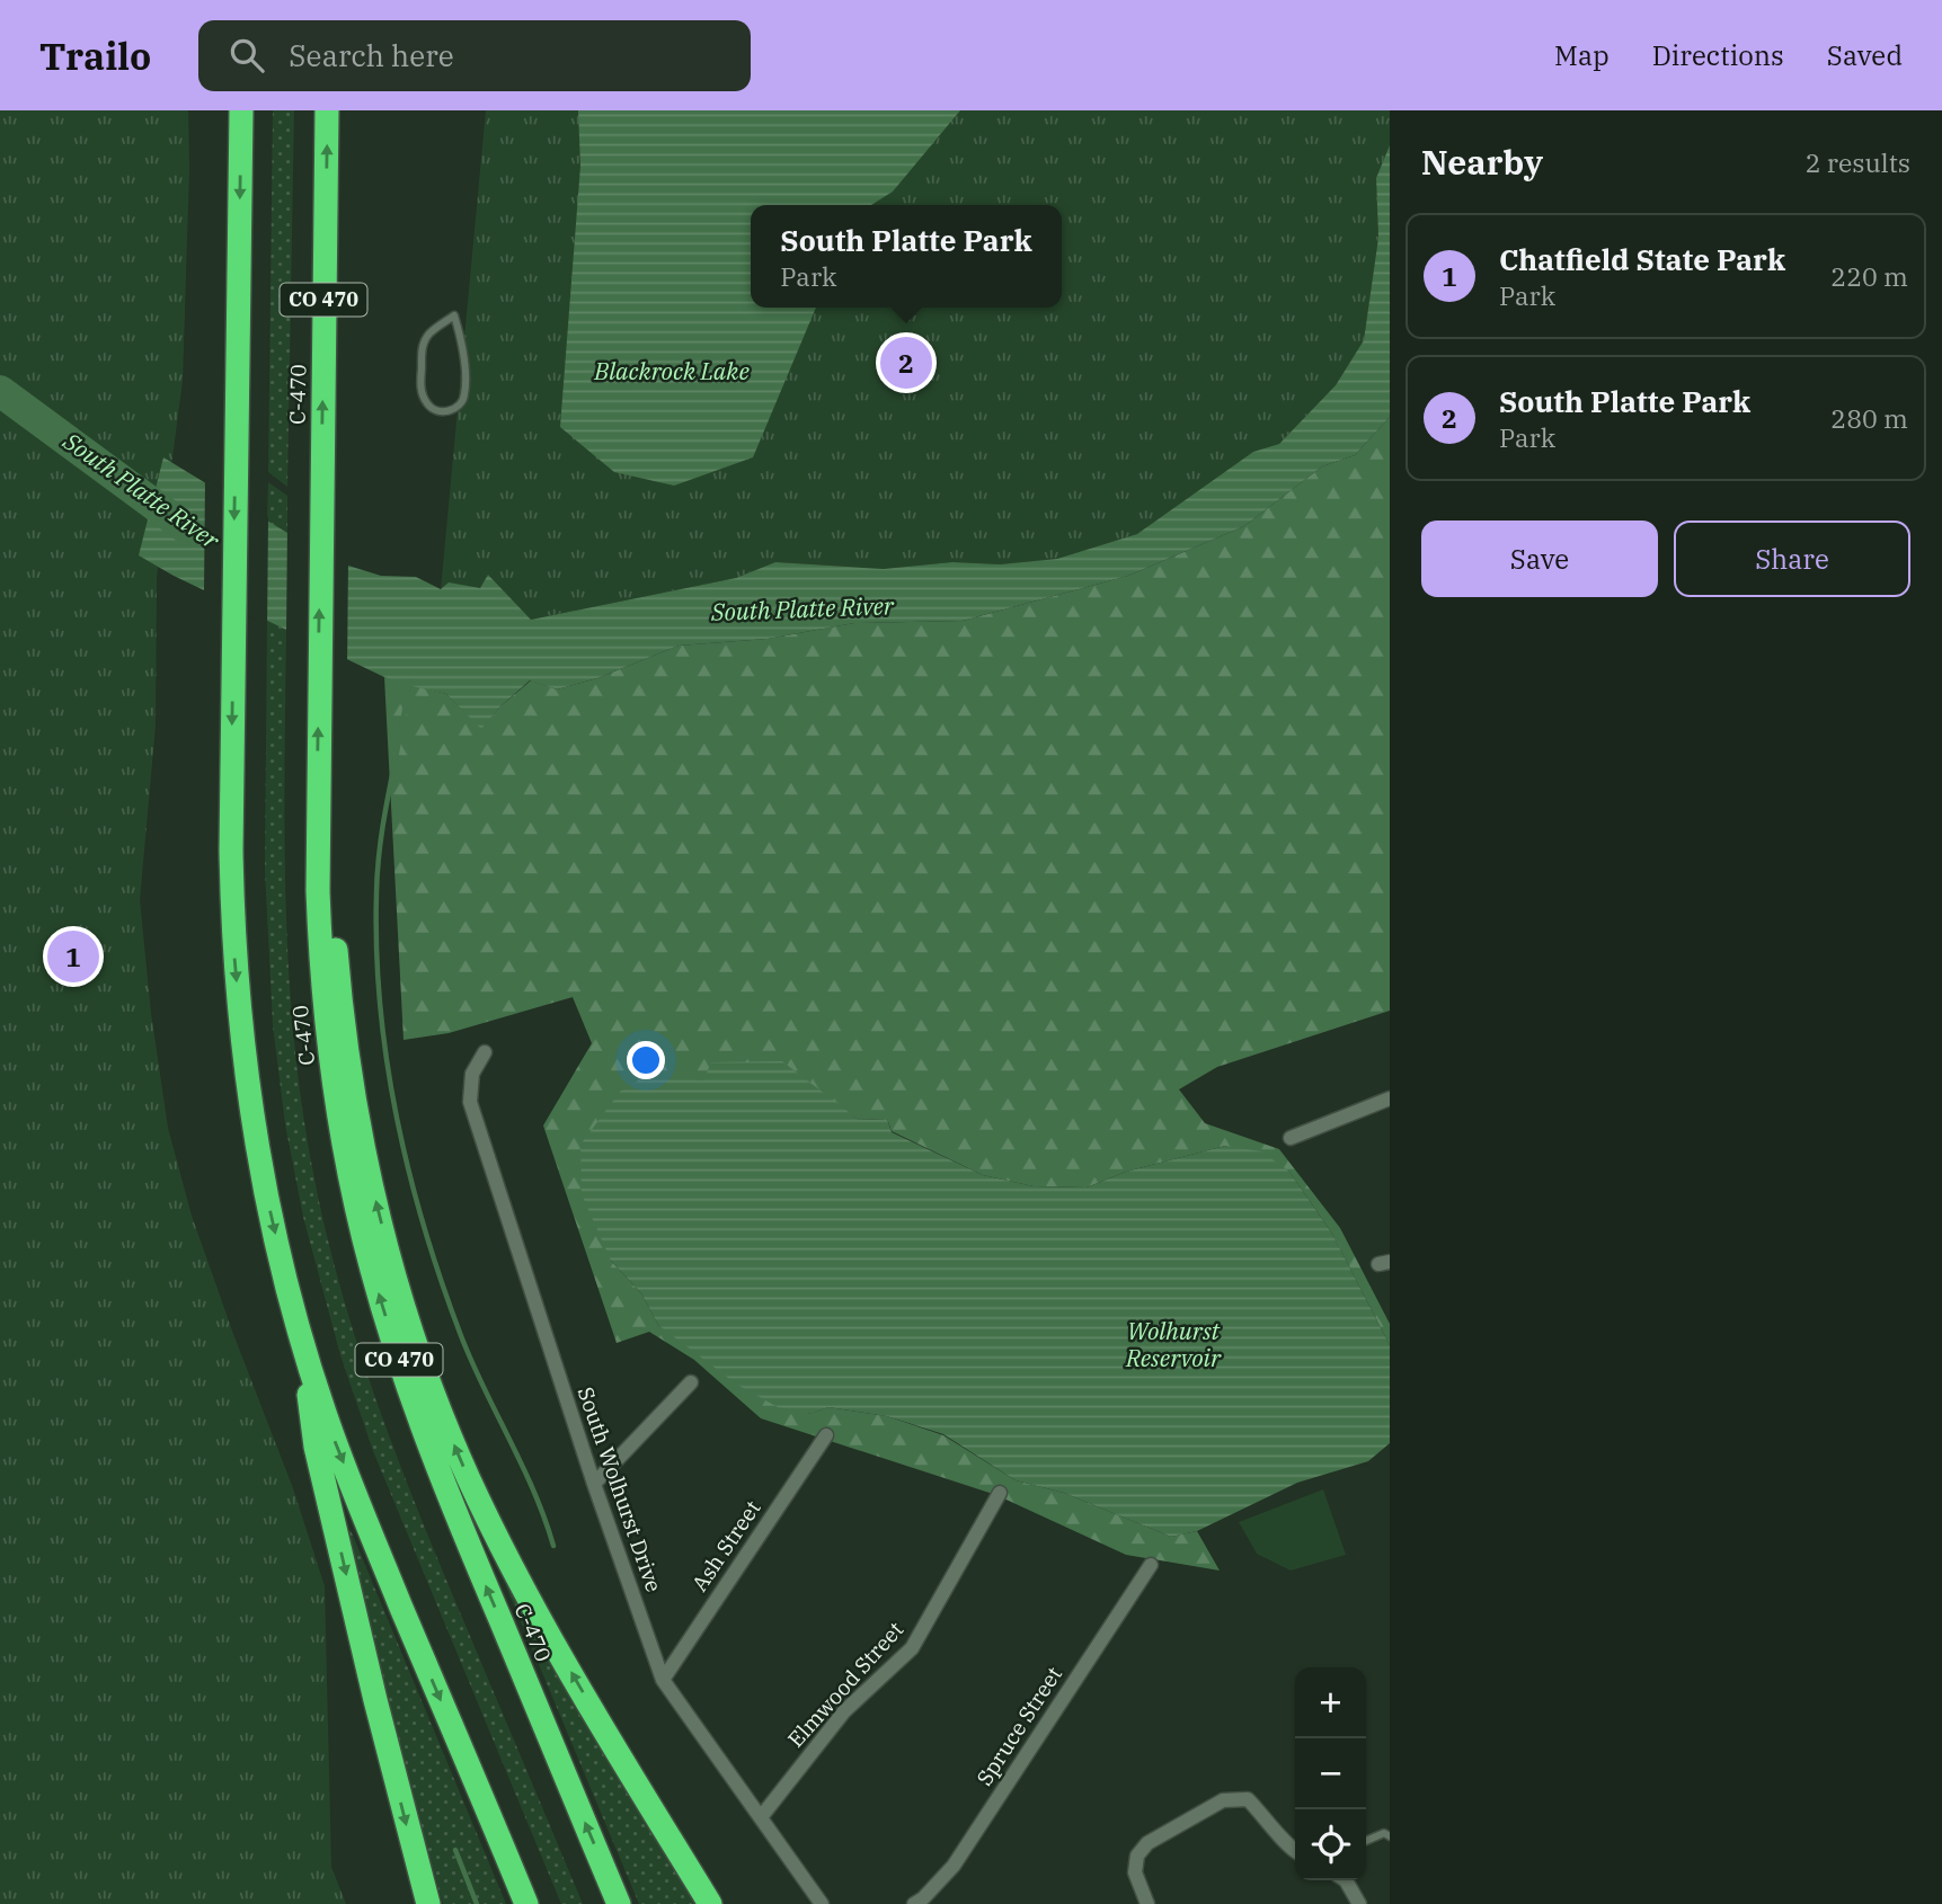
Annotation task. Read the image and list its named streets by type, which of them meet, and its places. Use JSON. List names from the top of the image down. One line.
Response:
{"streets":{"highway":["CO 470","C-470"],"street":["South Wolhurst Drive","Ash Street","Elmwood Street","Spruce Street"]},"crossings":[["South Wolhurst Drive","Ash Street"],["South Wolhurst Drive","Elmwood Street"]],"water":["Blackrock Lake","South Platte River","Wolhurst Reservoir"],"page":{"header":"Trailo","search":"Search here","nav":["Map","Directions","Saved"],"heading":["Nearby","2 results"],"popup":["South Platte Park","Park"],"list":[{"mark":"1","name":"Chatfield State Park","note":"Park","value":"220 m"},{"mark":"2","name":"South Platte Park","note":"Park","value":"280 m"}],"pins":["2","1"],"buttons":["Save","Share"],"map_buttons":["+","−"]}}
